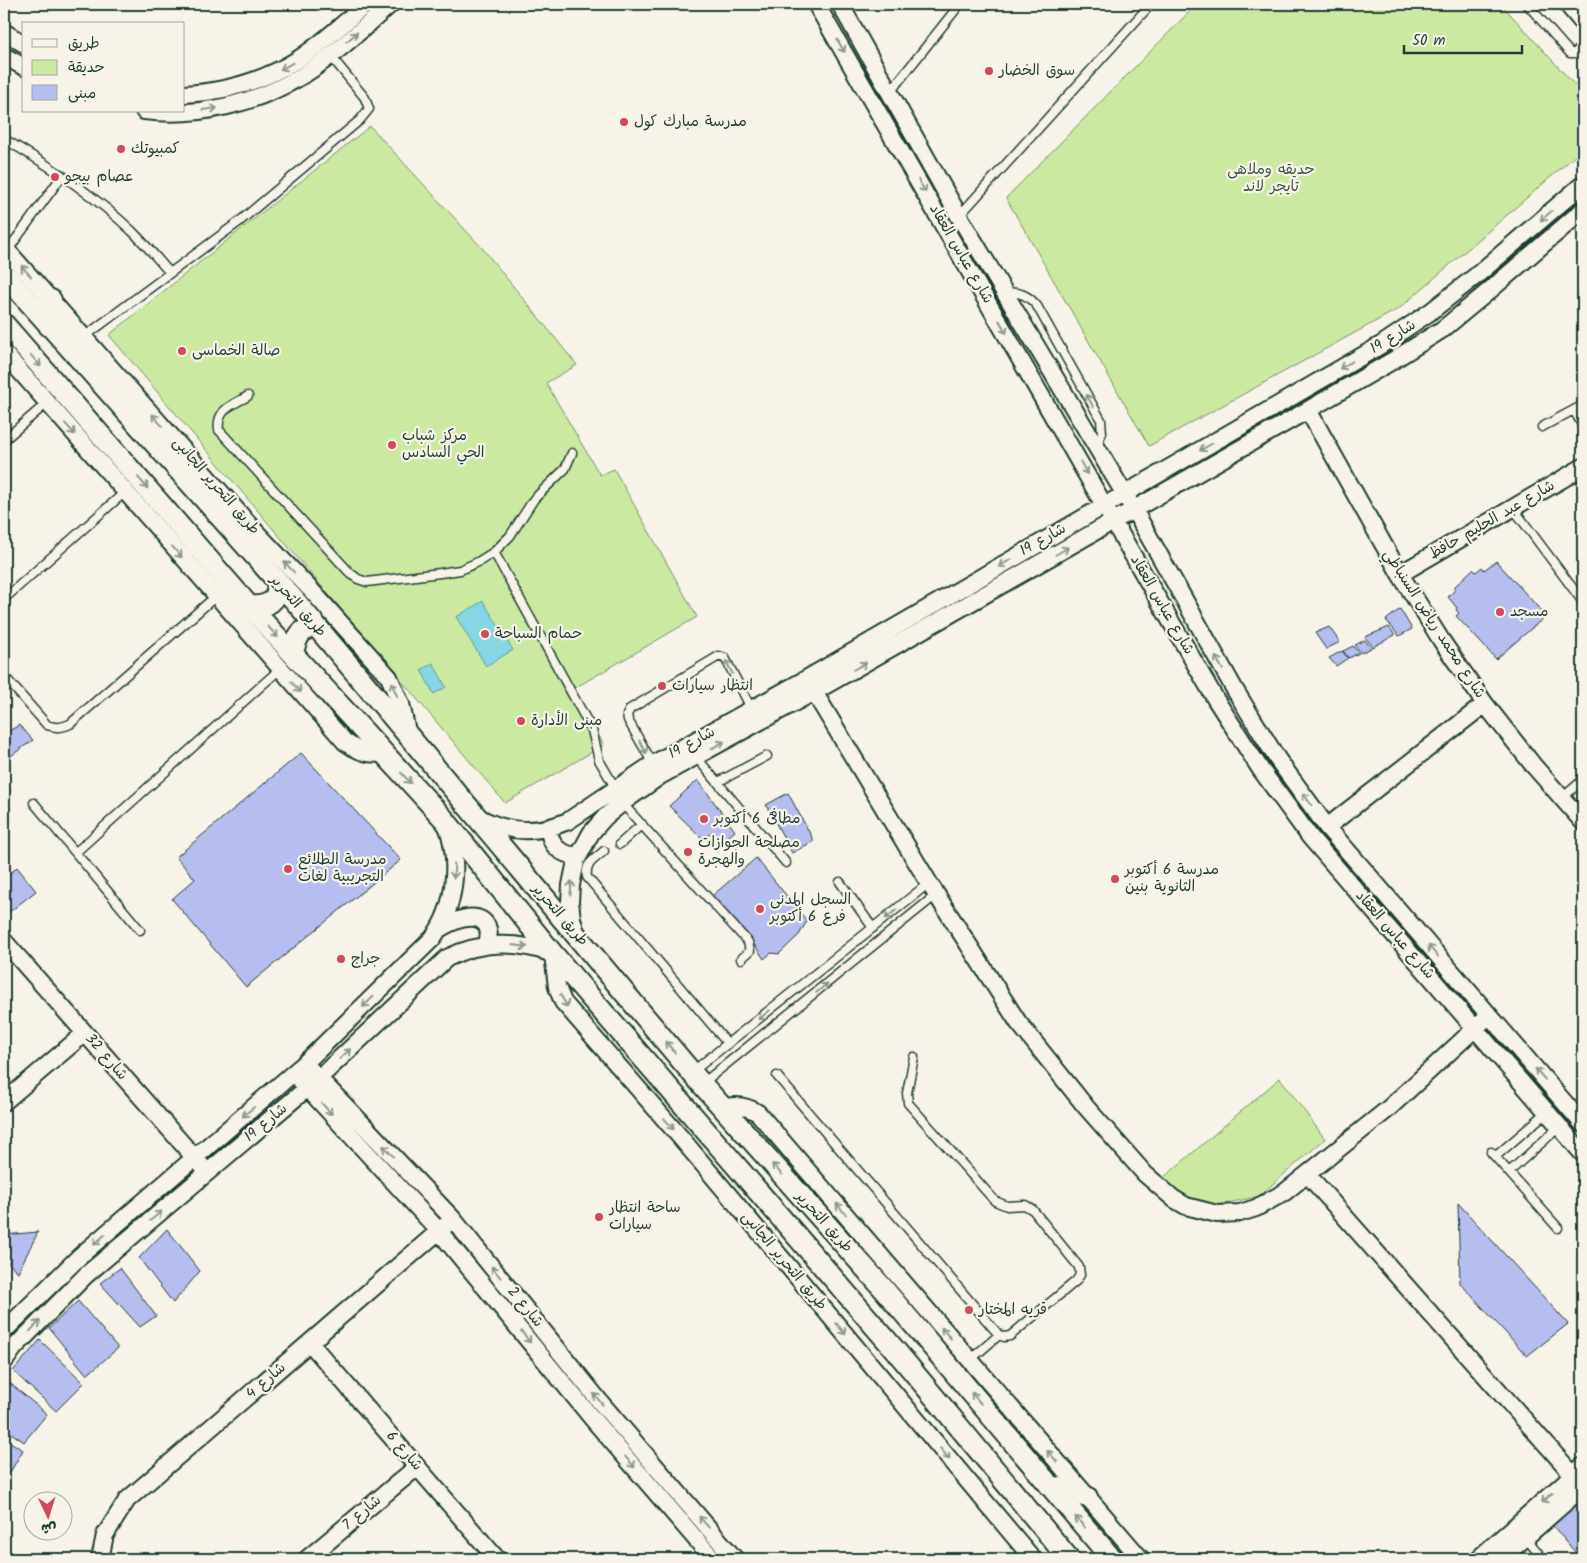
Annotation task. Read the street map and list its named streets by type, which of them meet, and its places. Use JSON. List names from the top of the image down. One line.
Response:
{"streets":{"street":["شارع عباس العقاد","شارع 19","طريق التحرير الجانبى","شارع عبد الحليم حافظ","طريق التحرير","شارع محمد رياض السنباطي","شارع 32","شارع 2","شارع 4","شارع 6","شارع 7"]},"crossings":[["شارع عباس العقاد","شارع 19"],["شارع 19","طريق التحرير الجانبى"],["شارع 19","طريق التحرير"],["شارع 19","شارع محمد رياض السنباطي"],["شارع 19","شارع 32"],["شارع 19","شارع 2"],["طريق التحرير الجانبى","طريق التحرير"],["شارع عبد الحليم حافظ","شارع محمد رياض السنباطي"],["شارع 2","شارع 4"],["شارع 4","شارع 6"],["شارع 6","شارع 7"]],"parks":["حديقه وملاهى تايجر لاند"],"places":["سوق الخضار","مدرسة مبارك كول","كمبيوتك","عصام بيجو","صالة الخماسى","مركز شباب الحي السادس","مسجد","حمام السباحة","انتظار سيارات","مبنى الأدارة","مطافئ 6 أكتوبر","مصلحة الجوازات والهجرة","مدرسة الطلائع التجريبية لغات","مدرسة 6 أكتوبر الثانوية بنين","السجل المدنى فرع 6 أكتوبر","جراج","ساحة انتظار سيارات","قريه المختار"],"legend":["طريق","حديقة","مبنى"],"scale_bar":"50 m","north":"bottom"}
